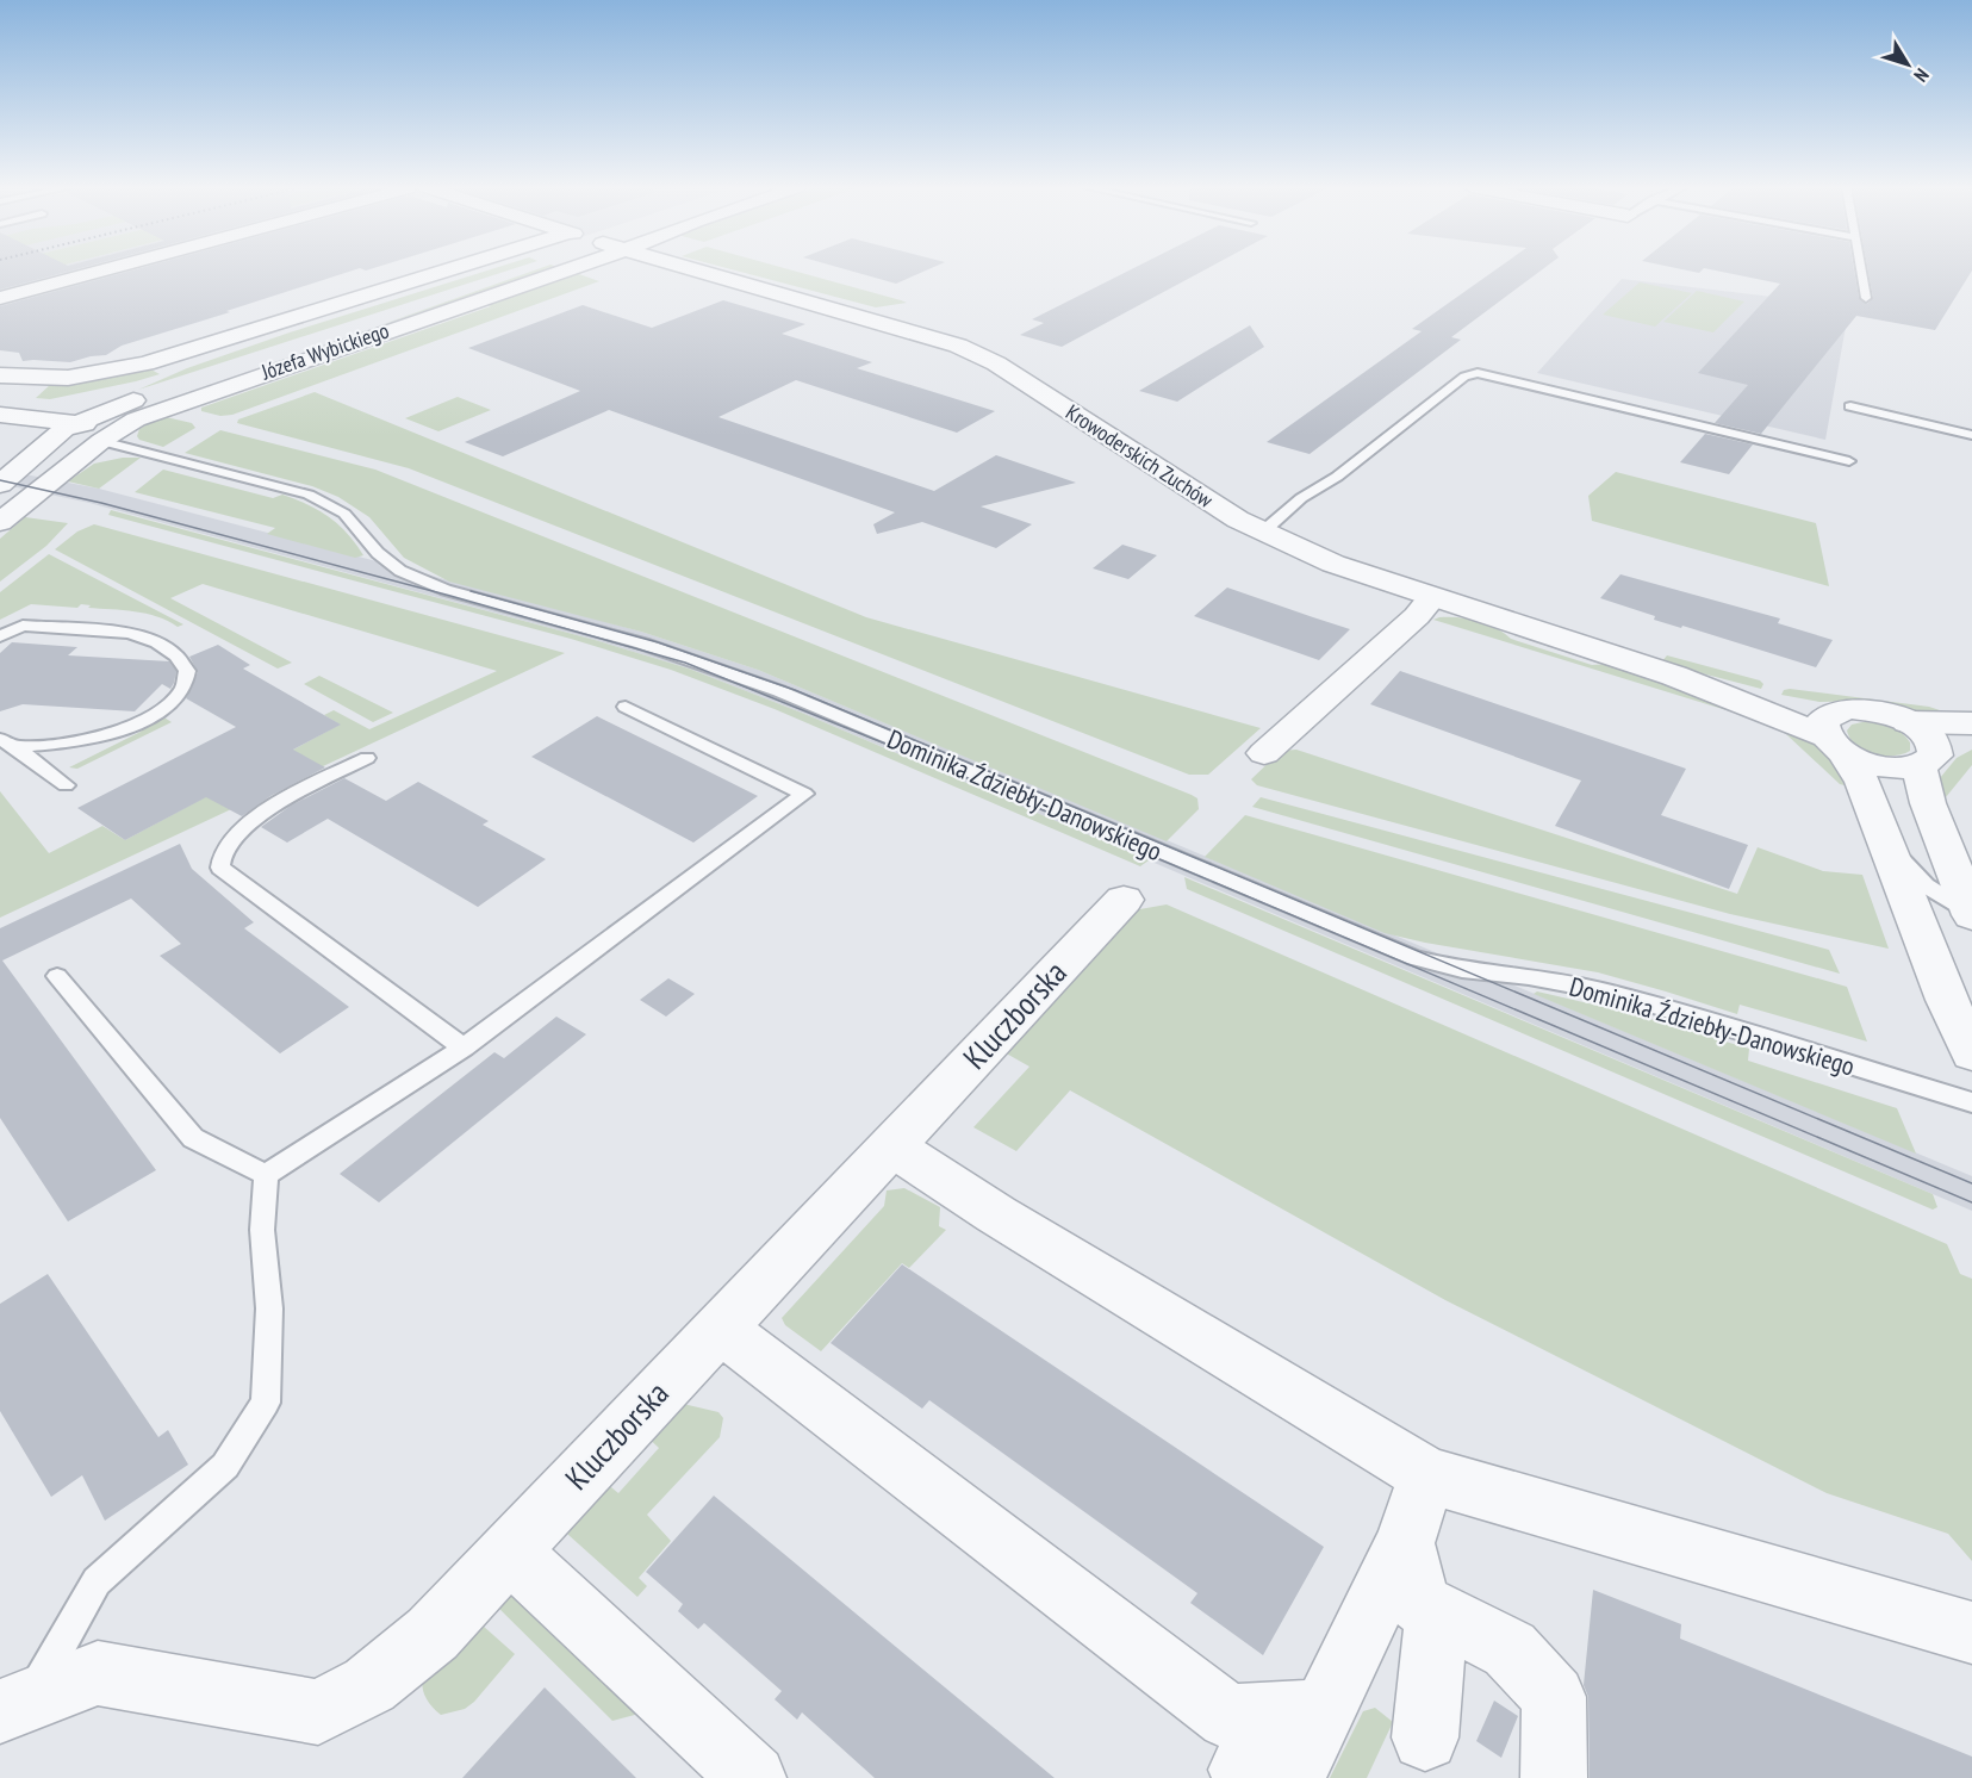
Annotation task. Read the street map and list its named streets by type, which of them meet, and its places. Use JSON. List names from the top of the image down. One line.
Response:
{"streets":{"street":["Józefa Wybickiego","Krowoderskich Zuchów","Kluczborska"],"lane":["Dominika Ździebły-Danowskiego"]},"crossings":[["Józefa Wybickiego","Dominika Ździebły-Danowskiego"]],"north":"bottom right"}
